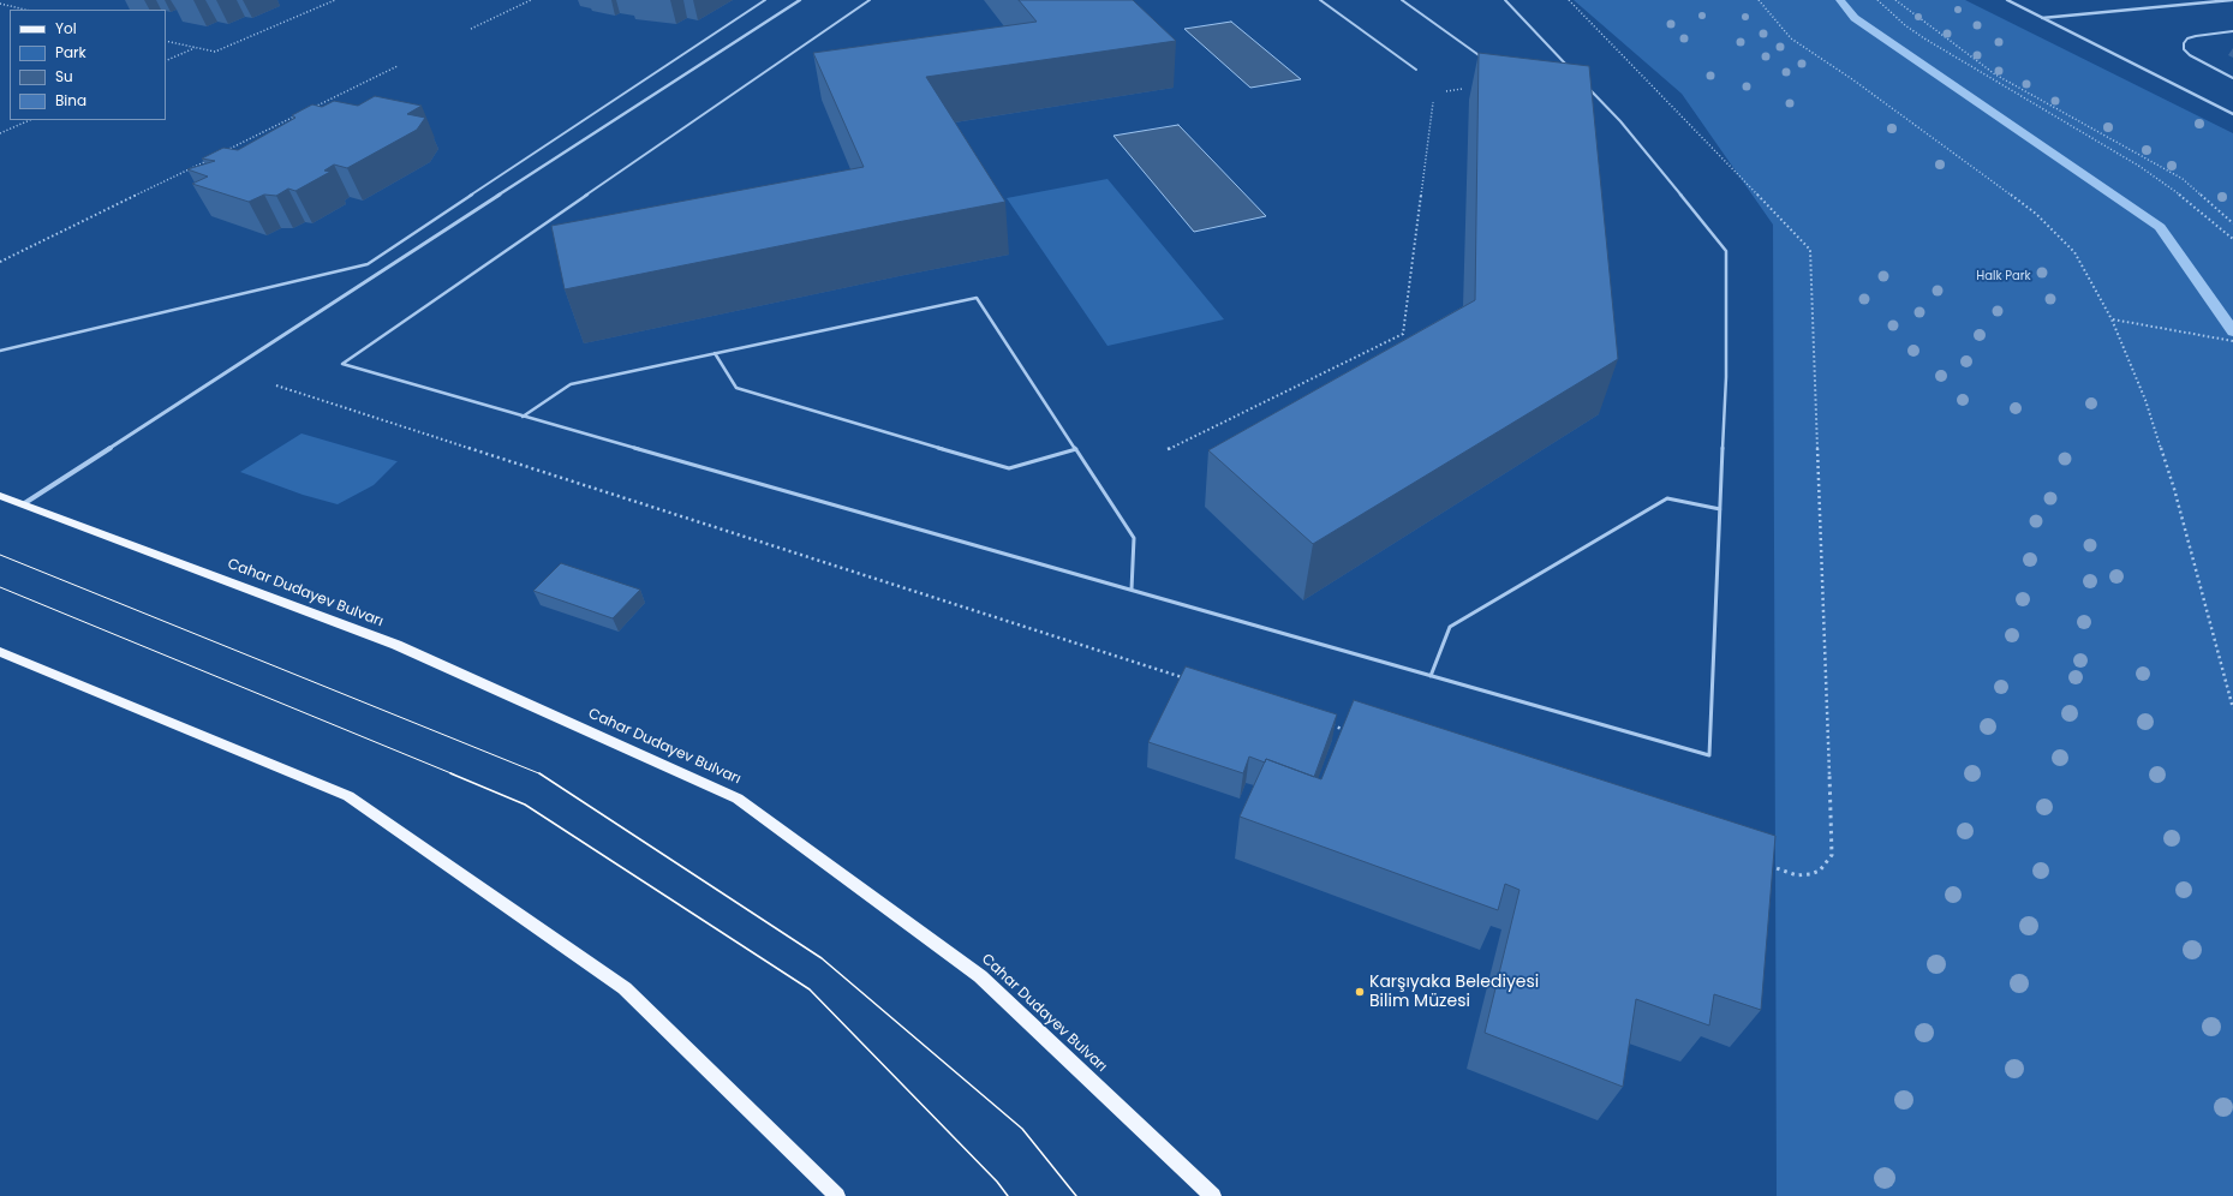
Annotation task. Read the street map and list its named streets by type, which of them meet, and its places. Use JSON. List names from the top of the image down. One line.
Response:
{"streets":{"main road":["Cahar Dudayev Bulvarı"]},"parks":["Halk Park"],"places":["Karşıyaka Belediyesi Bilim Müzesi"],"legend":["Yol","Park","Su","Bina"]}
